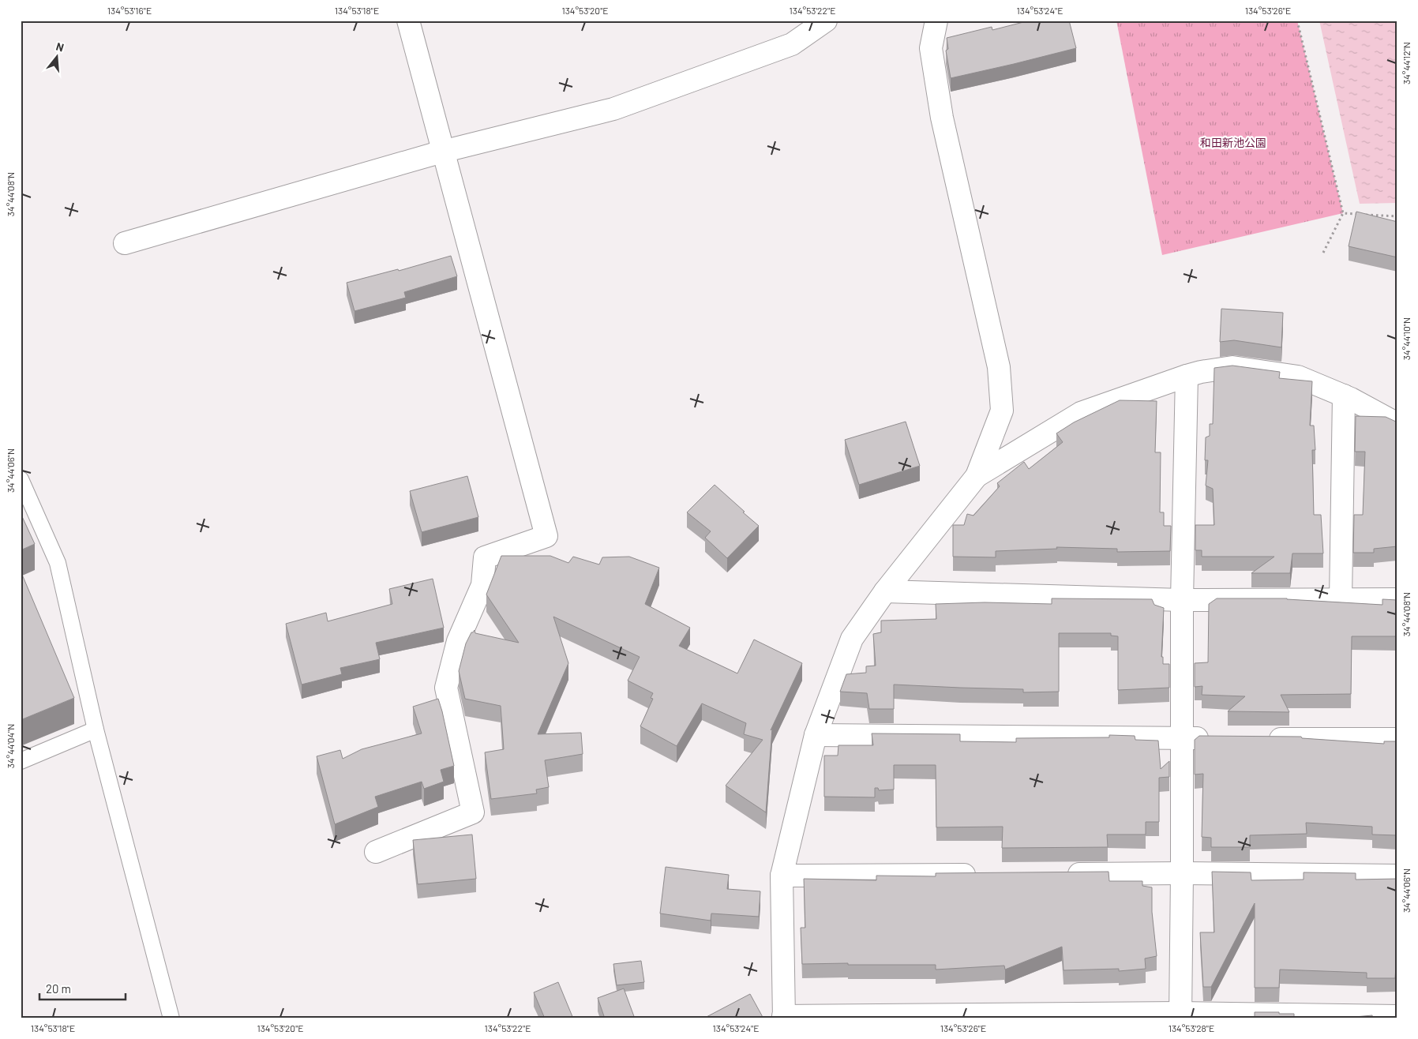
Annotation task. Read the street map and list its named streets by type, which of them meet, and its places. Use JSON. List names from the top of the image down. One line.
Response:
{"parks":["和田新池公園"],"scale_bar":"20 m","north":"top","coordinates":["134°53'16\"E","134°53'18\"E","134°53'20\"E","134°53'22\"E","134°53'24\"E","134°53'26\"E","34°44'12\"N","34°44'08\"N","34°44'10\"N","34°44'06\"N","34°44'04\"N","134°53'28\"E"]}
